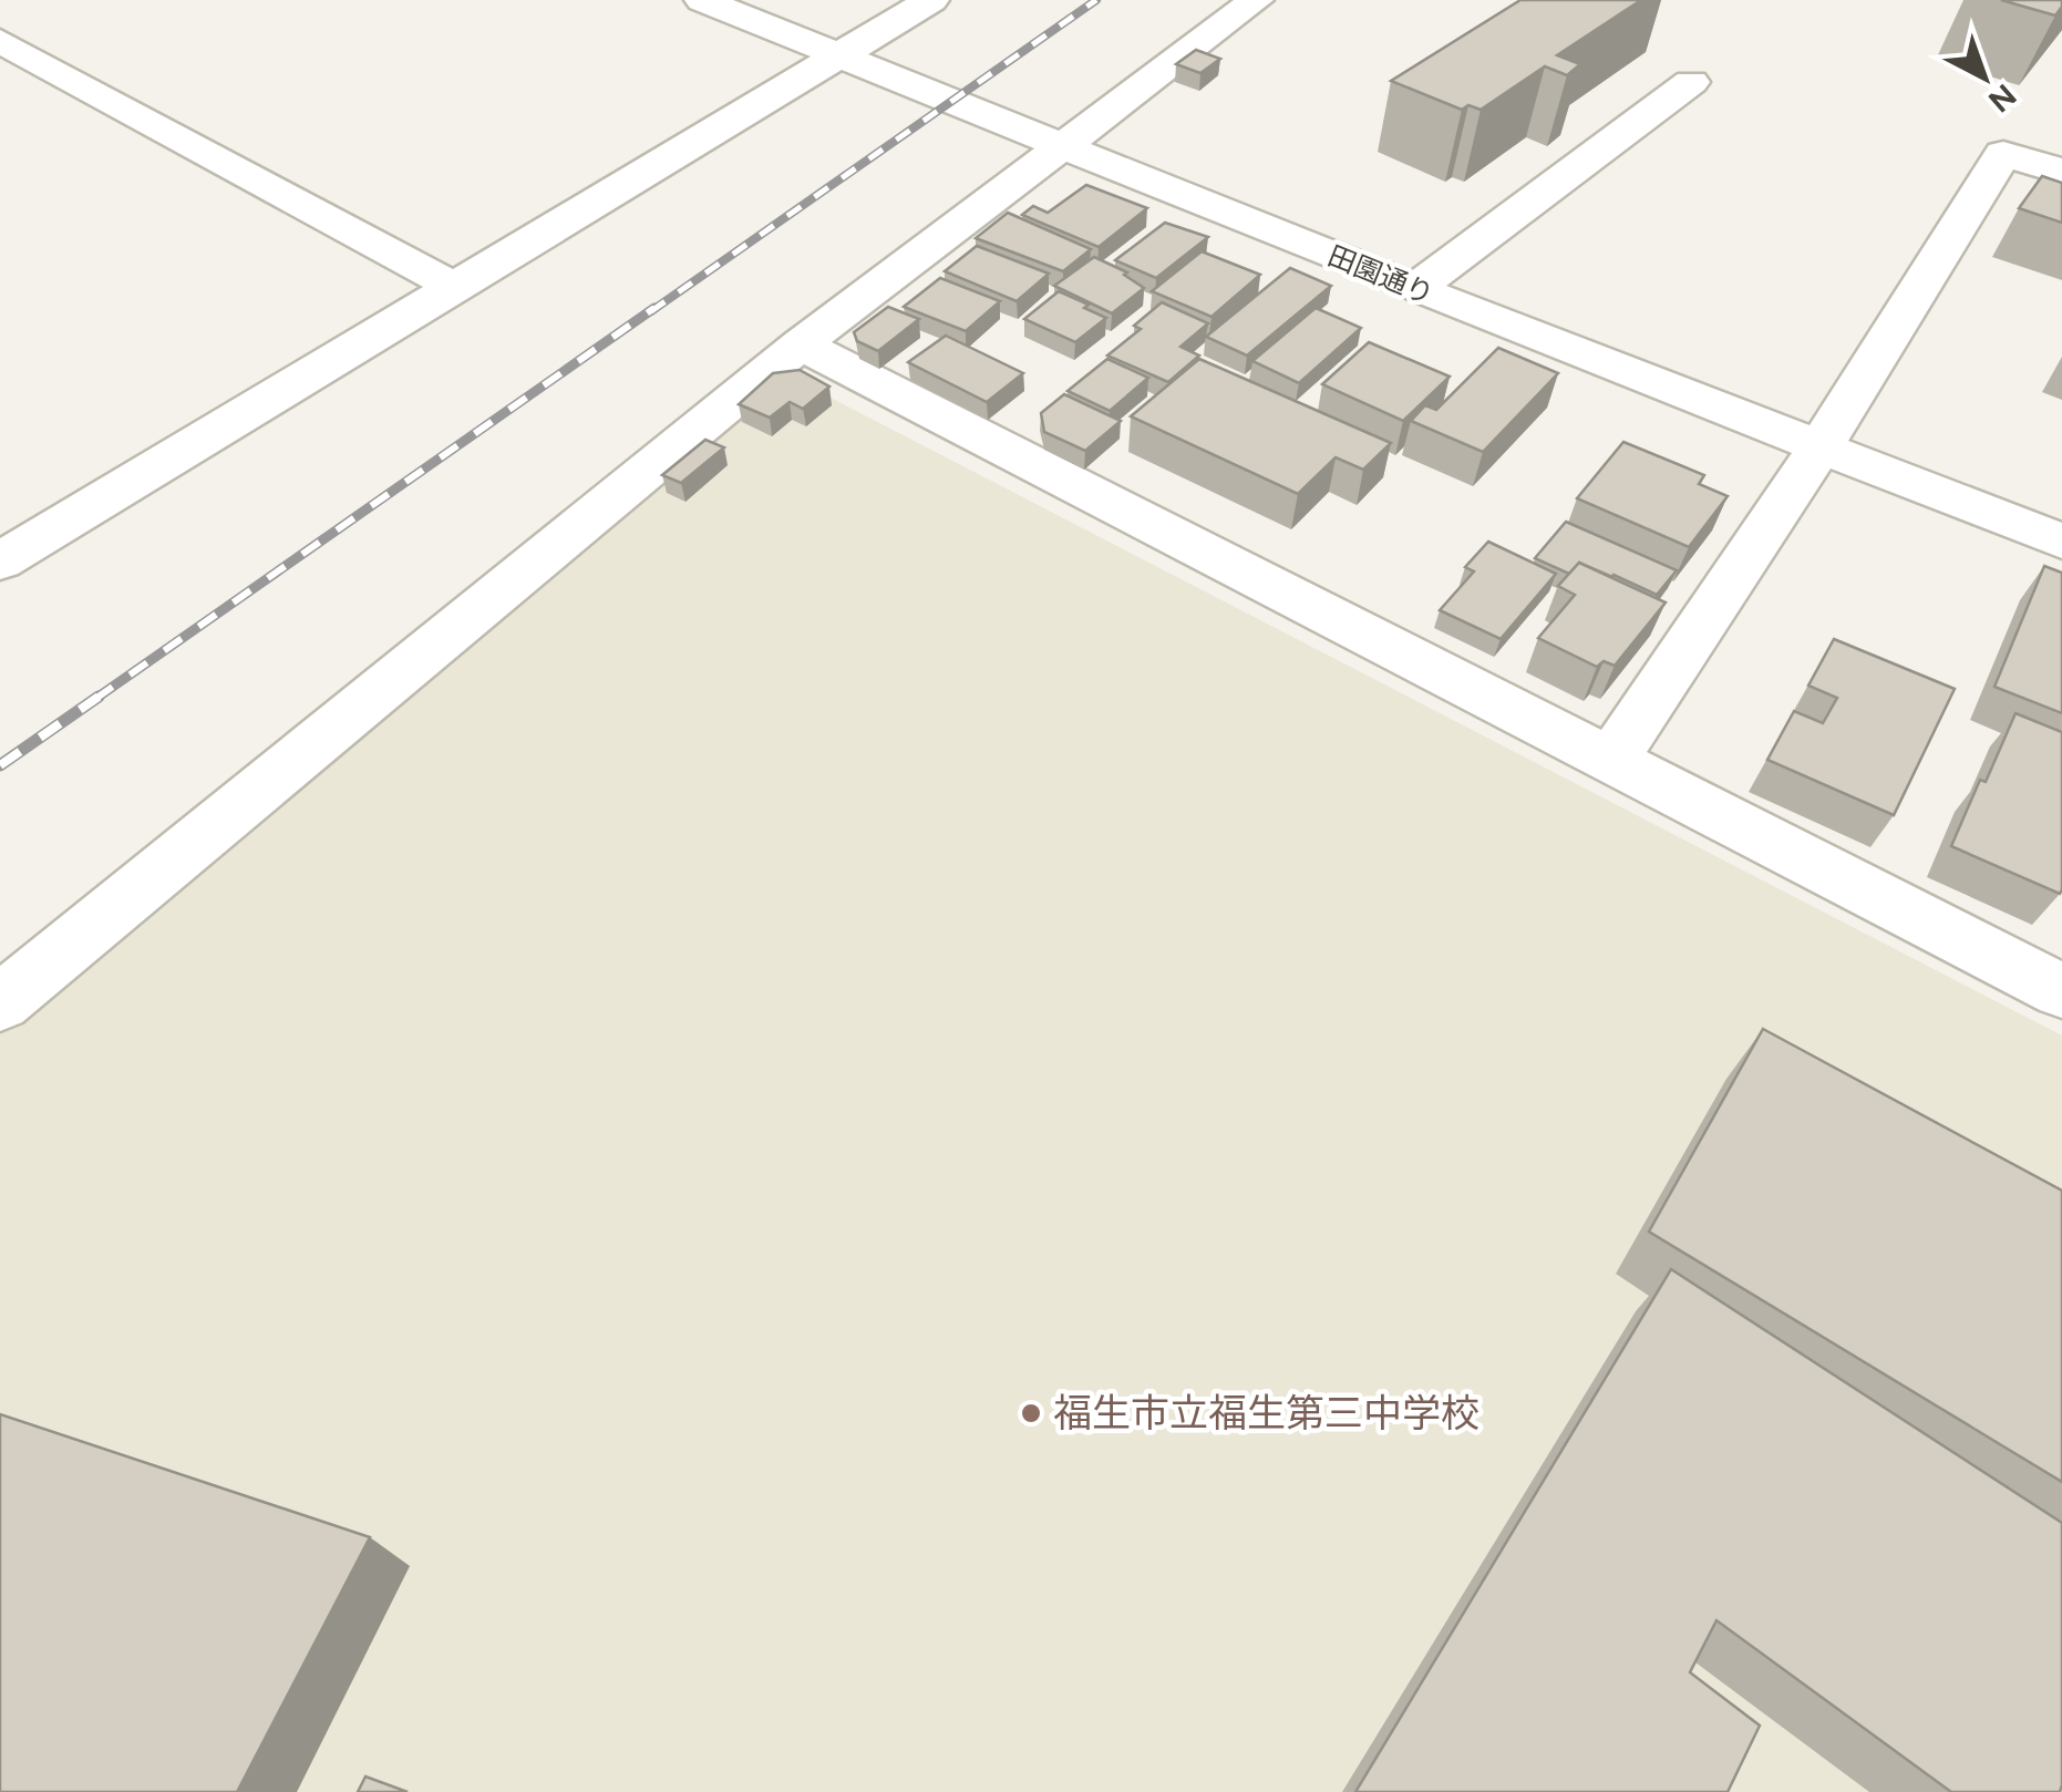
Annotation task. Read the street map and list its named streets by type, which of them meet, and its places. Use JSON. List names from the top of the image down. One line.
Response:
{"streets":{"street":["田園通り"]},"places":["福生市立福生第三中学校"],"north":"bottom right"}
